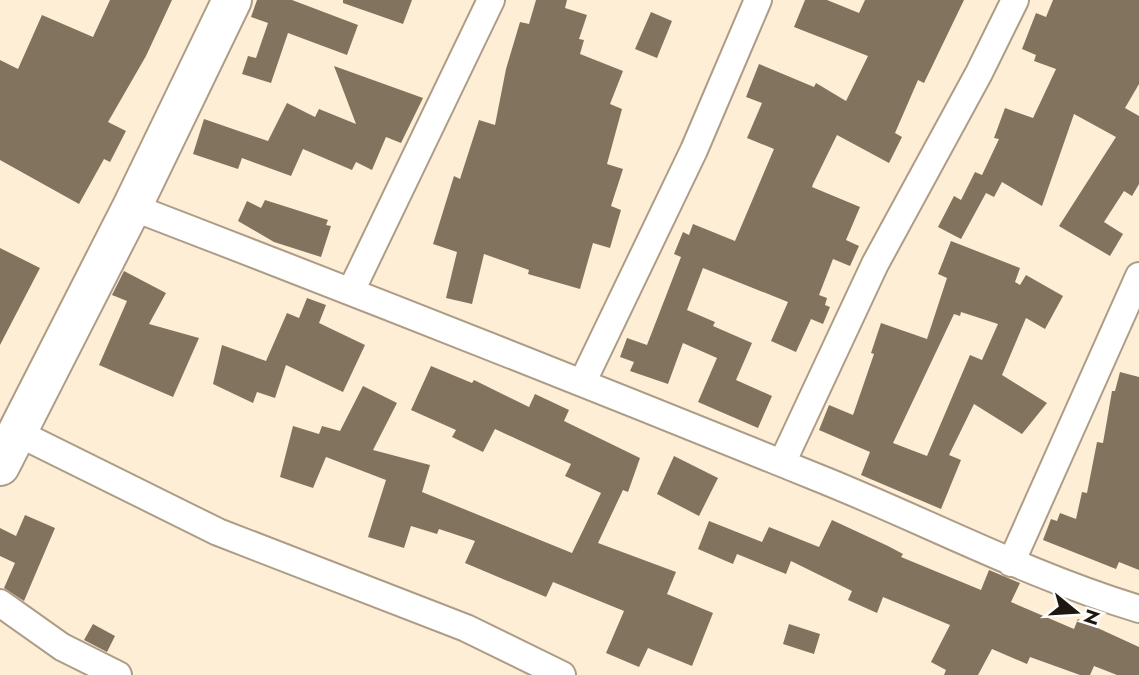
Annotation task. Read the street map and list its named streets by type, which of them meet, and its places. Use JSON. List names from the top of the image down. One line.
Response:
{"north":"right"}
